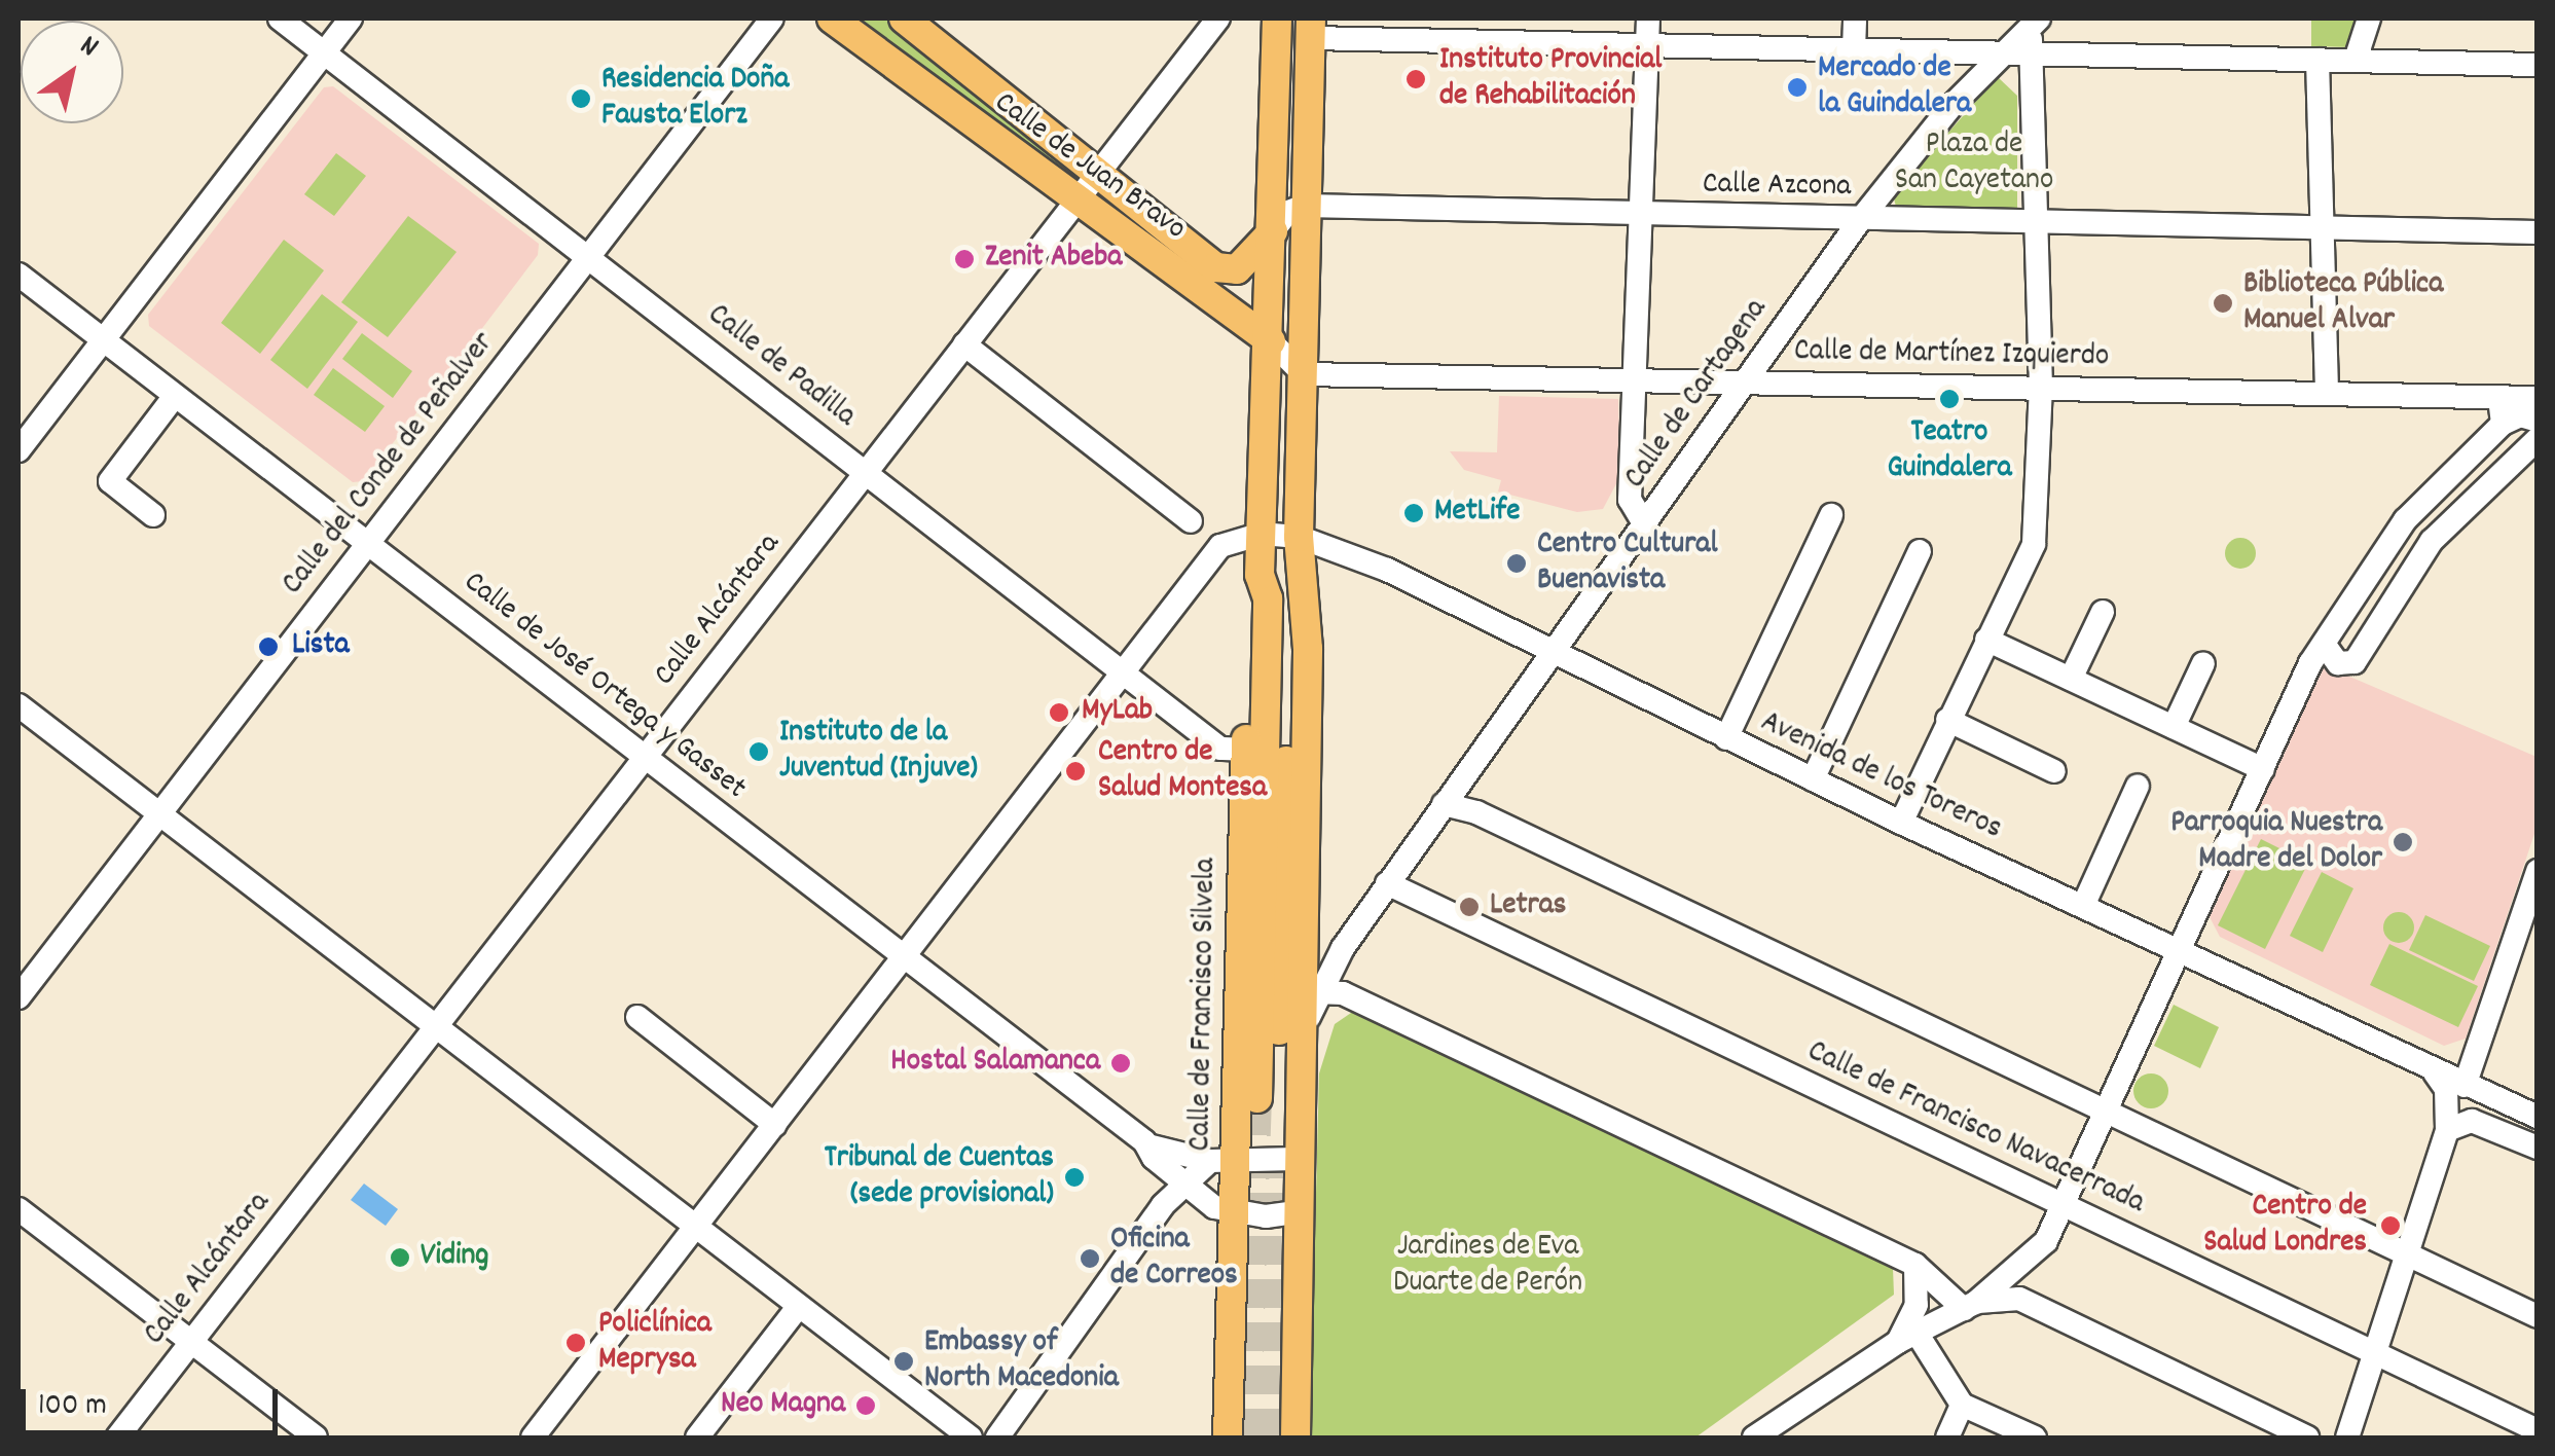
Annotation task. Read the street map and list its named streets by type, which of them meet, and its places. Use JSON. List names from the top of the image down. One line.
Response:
{"streets":{"main road":["Calle de Juan Bravo","Calle de Francisco Silvela"],"street":["Calle Azcona","Calle de Martínez Izquierdo","Calle de Padilla","Calle de Cartagena","Calle del Conde de Peñalver","Calle Alcántara","Calle de José Ortega y Gasset","Avenida de los Toreros","Calle de Francisco Navacerrada"]},"crossings":[["Calle de Juan Bravo","Calle de Martínez Izquierdo"],["Calle de Juan Bravo","Calle Alcántara"],["Calle de Juan Bravo","Calle de Francisco Silvela"],["Calle Azcona","Calle de Cartagena"],["Calle Azcona","Calle de Francisco Silvela"],["Calle de Martínez Izquierdo","Calle de Cartagena"],["Calle de Martínez Izquierdo","Calle de Francisco Silvela"],["Calle de Padilla","Calle del Conde de Peñalver"],["Calle de Padilla","Calle Alcántara"],["Calle de Padilla","Calle de Francisco Silvela"],["Calle de Cartagena","Avenida de los Toreros"],["Calle de Cartagena","Calle de Francisco Silvela"],["Calle de Cartagena","Calle de Francisco Navacerrada"],["Calle del Conde de Peñalver","Calle de José Ortega y Gasset"],["Calle Alcántara","Calle de José Ortega y Gasset"],["Calle de José Ortega y Gasset","Calle de Francisco Silvela"],["Avenida de los Toreros","Calle de Francisco Silvela"]],"parks":["Plaza de San Cayetano","Jardines de Eva Duarte de Perón"],"places":["Instituto Provincial de Rehabilitación","Mercado de la Guindalera","Residencia Doña Fausta Elorz","Zenit Abeba","Biblioteca Pública Manuel Alvar","Teatro Guindalera","MetLife","Centro Cultural Buenavista","Lista","MyLab","Instituto de la Juventud (Injuve)","Centro de Salud Montesa","Parroquia Nuestra Madre del Dolor","Letras","Hostal Salamanca","Tribunal de Cuentas (sede provisional)","Centro de Salud Londres","Viding","Oficina de Correos","Policlínica Meprysa","Embassy of North Macedonia","Neo Magna"],"scale_bar":"100 m","north":"top right"}
